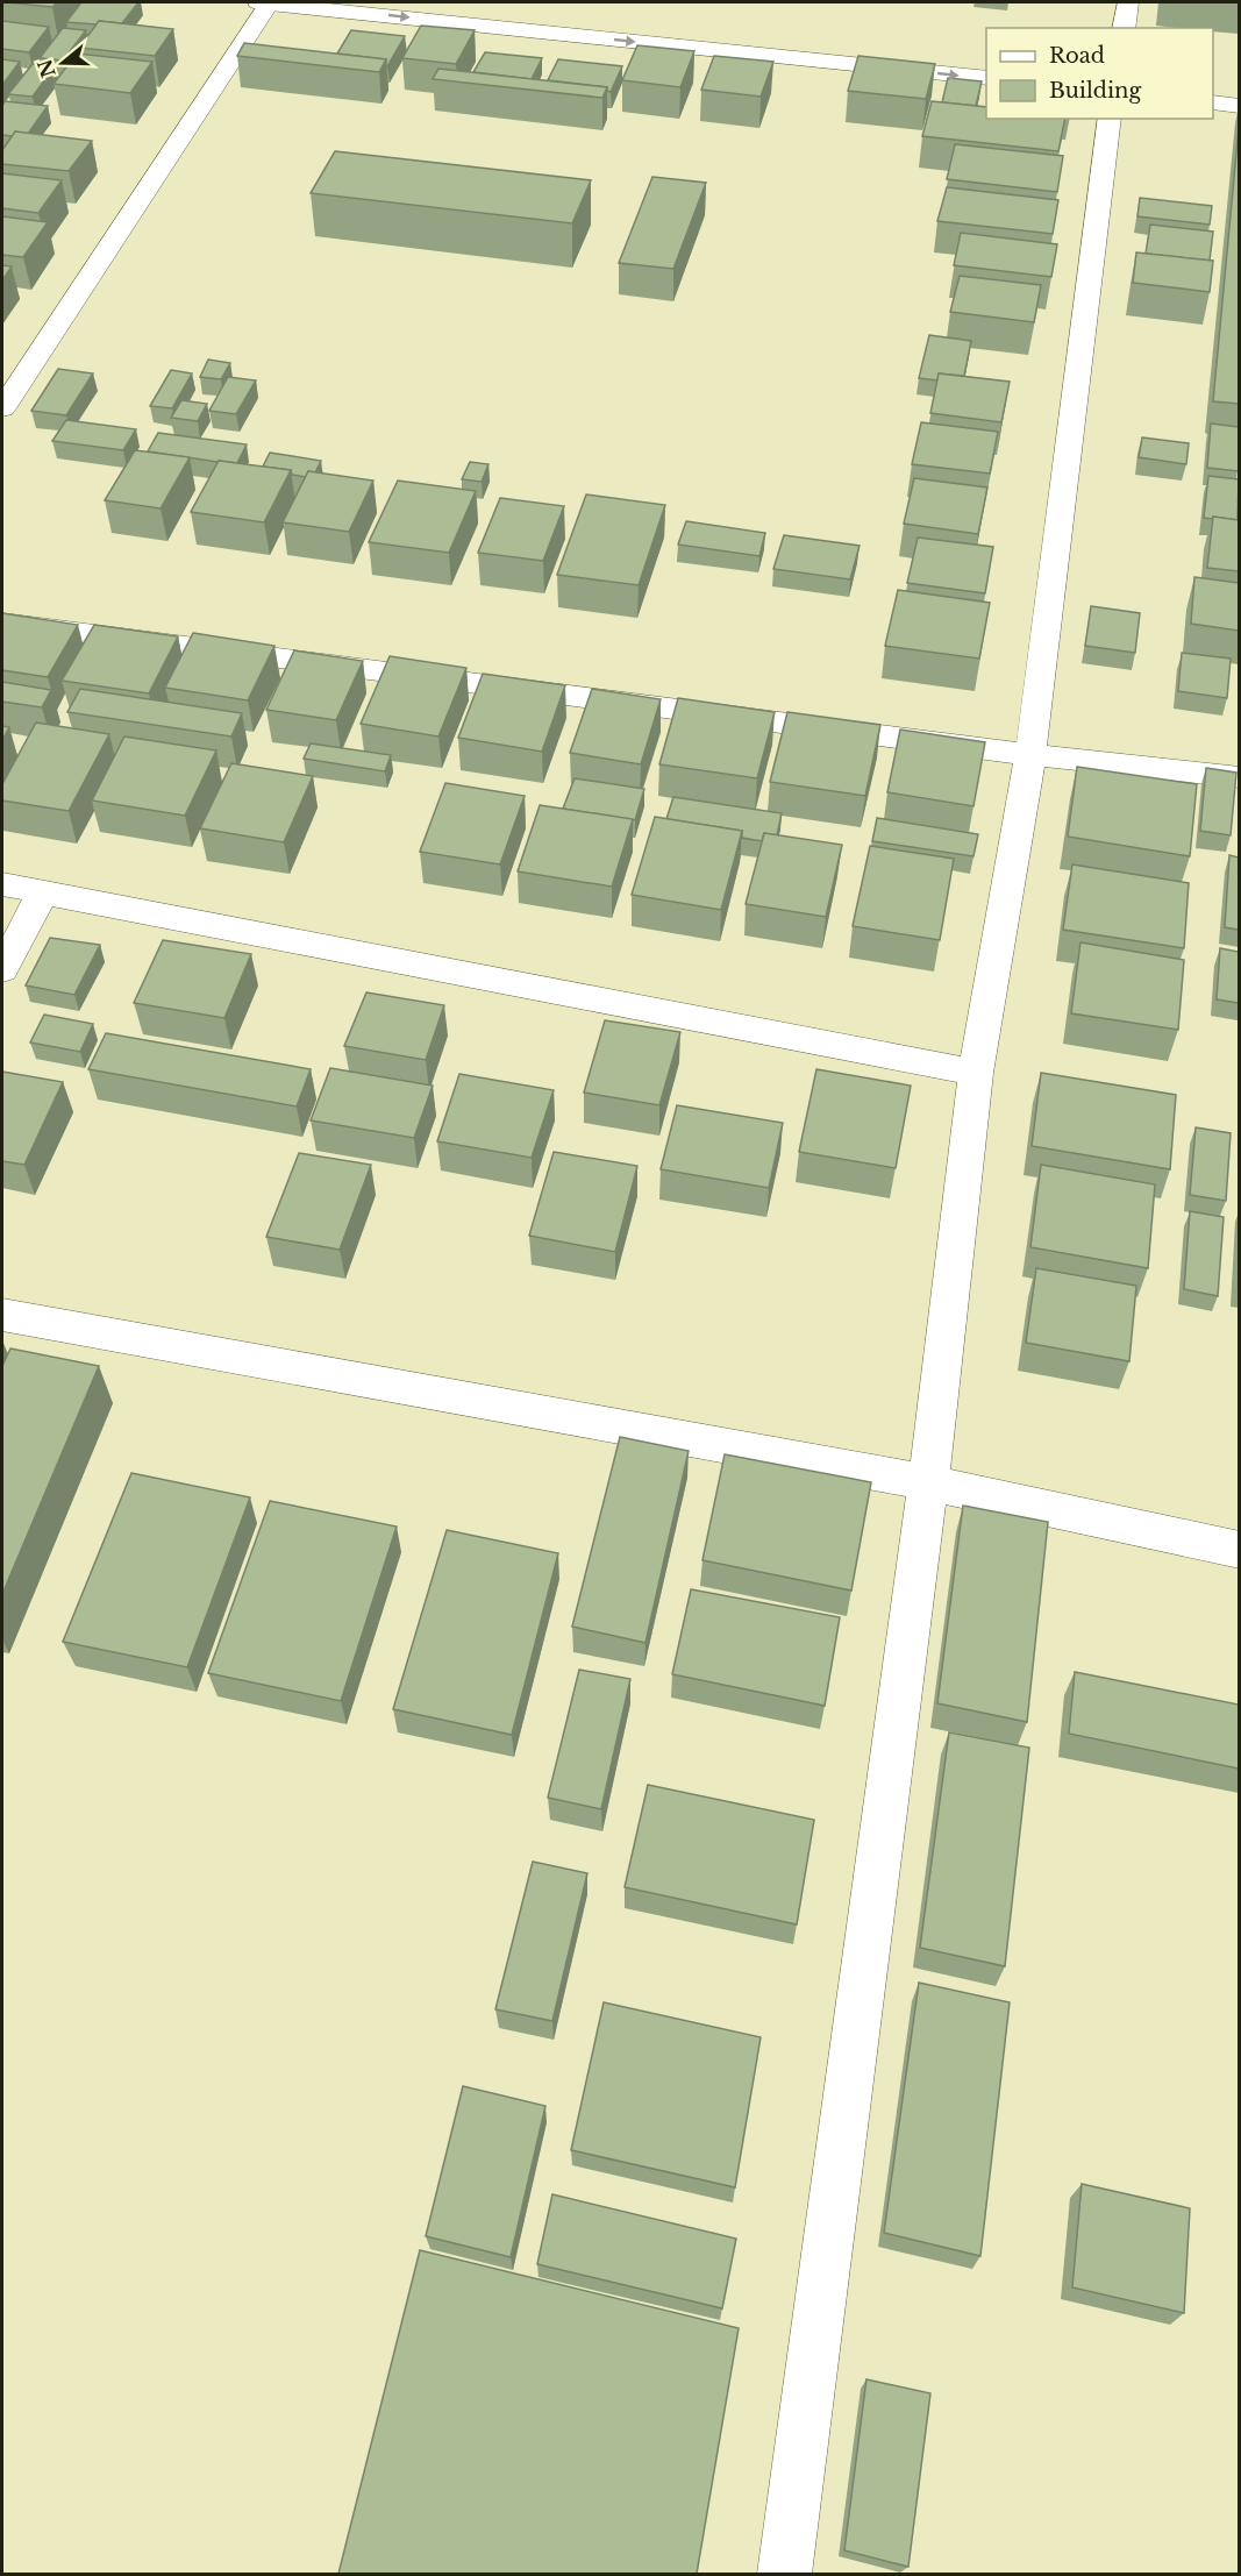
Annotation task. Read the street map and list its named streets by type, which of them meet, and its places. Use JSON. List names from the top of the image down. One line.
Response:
{"legend":["Road","Building"],"north":"left"}
